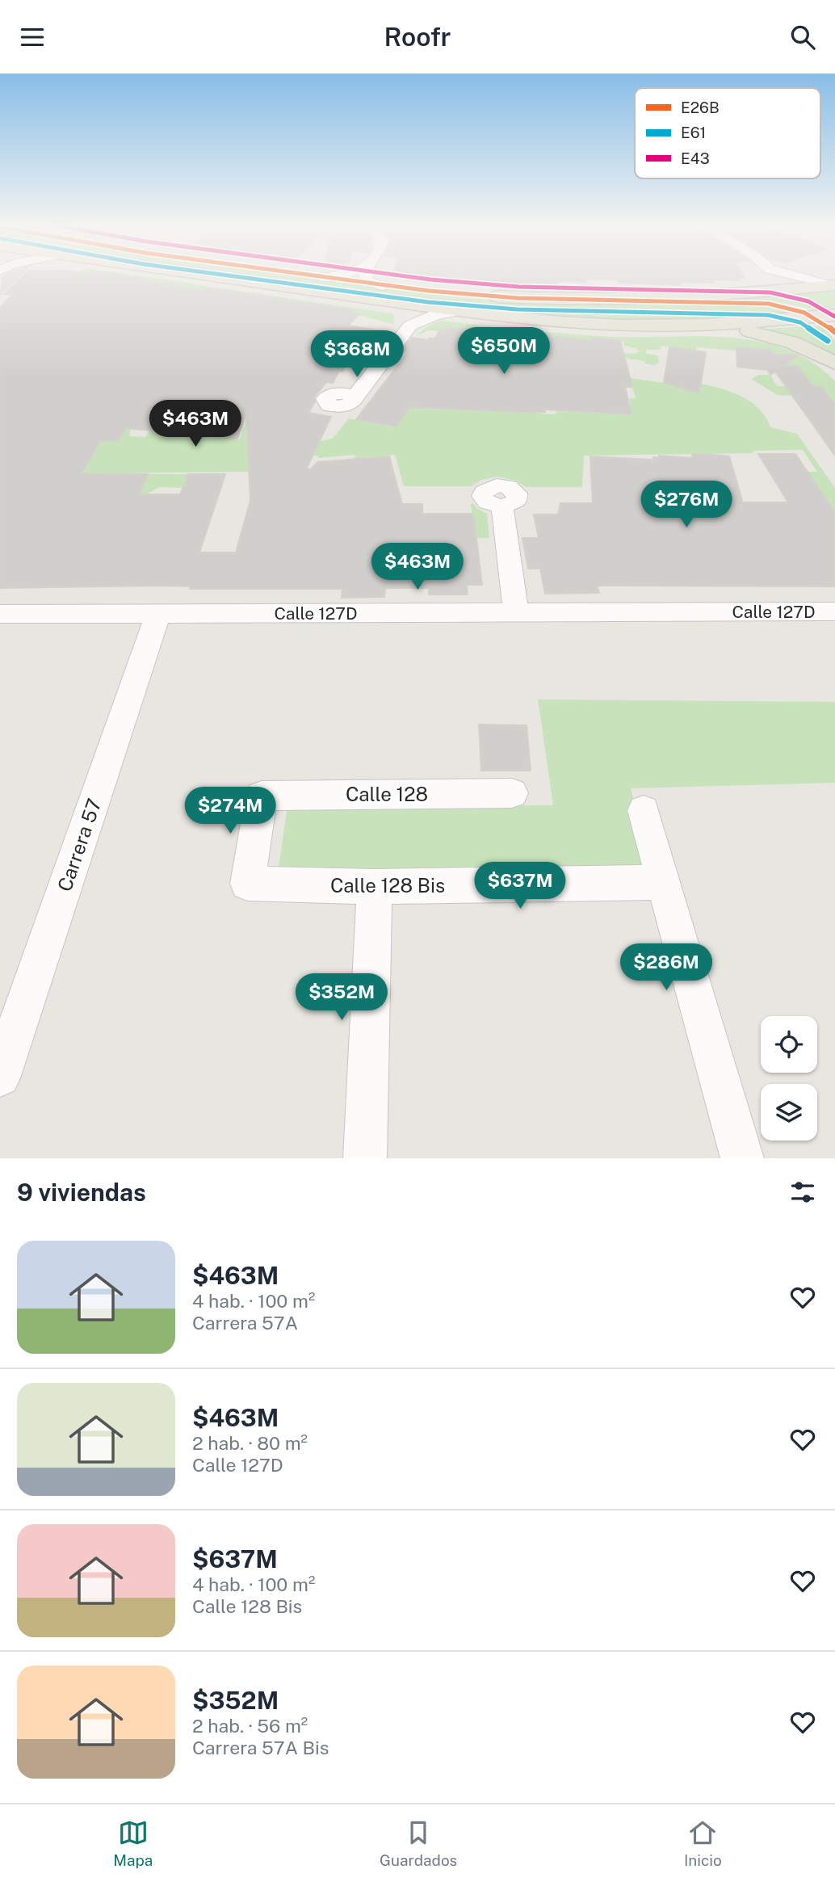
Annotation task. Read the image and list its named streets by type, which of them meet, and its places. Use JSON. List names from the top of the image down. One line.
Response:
{"streets":{"street":["Calle 127D","Calle 128","Carrera 57","Calle 128 Bis"]},"crossings":[["Calle 127D","Carrera 57"],["Calle 128","Calle 128 Bis"]],"lines":["transit line E26B","transit line E61","transit line E43"],"legend":["E26B","E61","E43"],"page":{"header":"Roofr","price":["$650M","$368M","$463M","$276M","$463M","$274M","$637M","$286M","$352M"],"heading":"9 viviendas","list":[{"name":"$463M","note":"4 hab. · 100 m² · Carrera 57A"},{"name":"$463M","note":"2 hab. · 80 m² · Calle 127D"},{"name":"$637M","note":"4 hab. · 100 m² · Calle 128 Bis"},{"name":"$352M","note":"2 hab. · 56 m² · Carrera 57A Bis"}],"tabs":["Mapa","Guardados","Inicio"]}}
